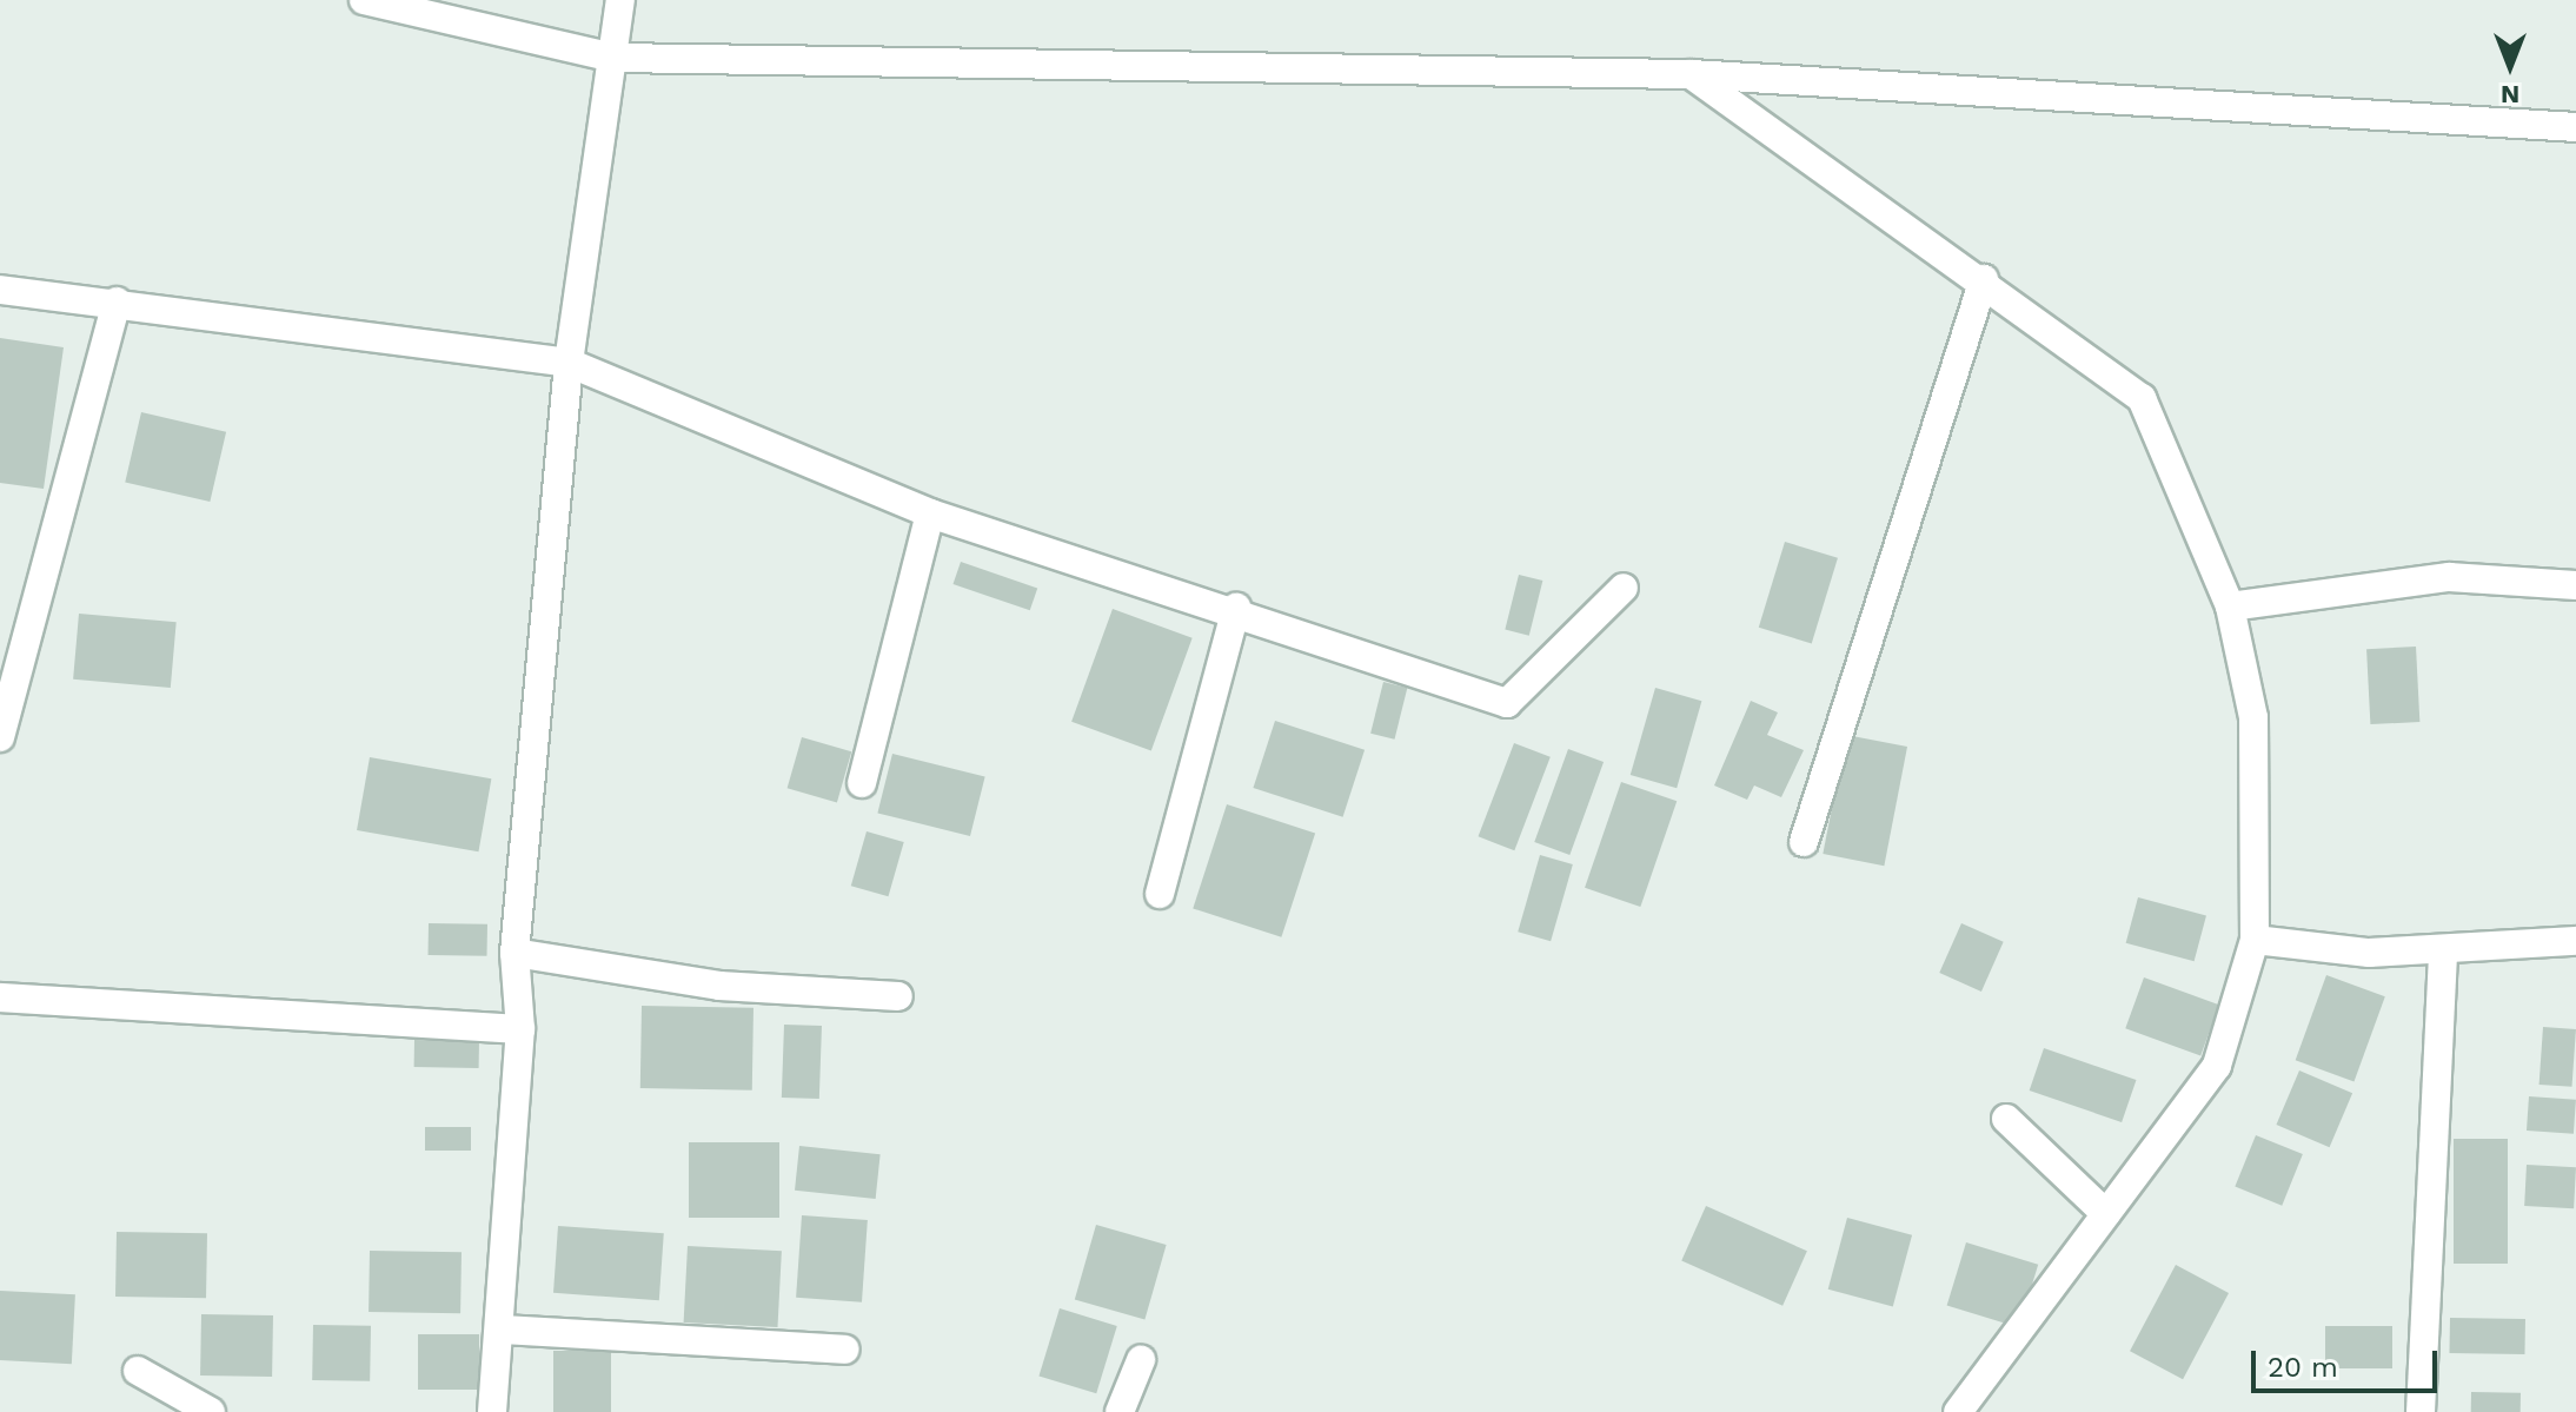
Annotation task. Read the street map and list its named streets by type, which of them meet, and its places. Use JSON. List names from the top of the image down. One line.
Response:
{"scale_bar":"20 m","north":"bottom"}
